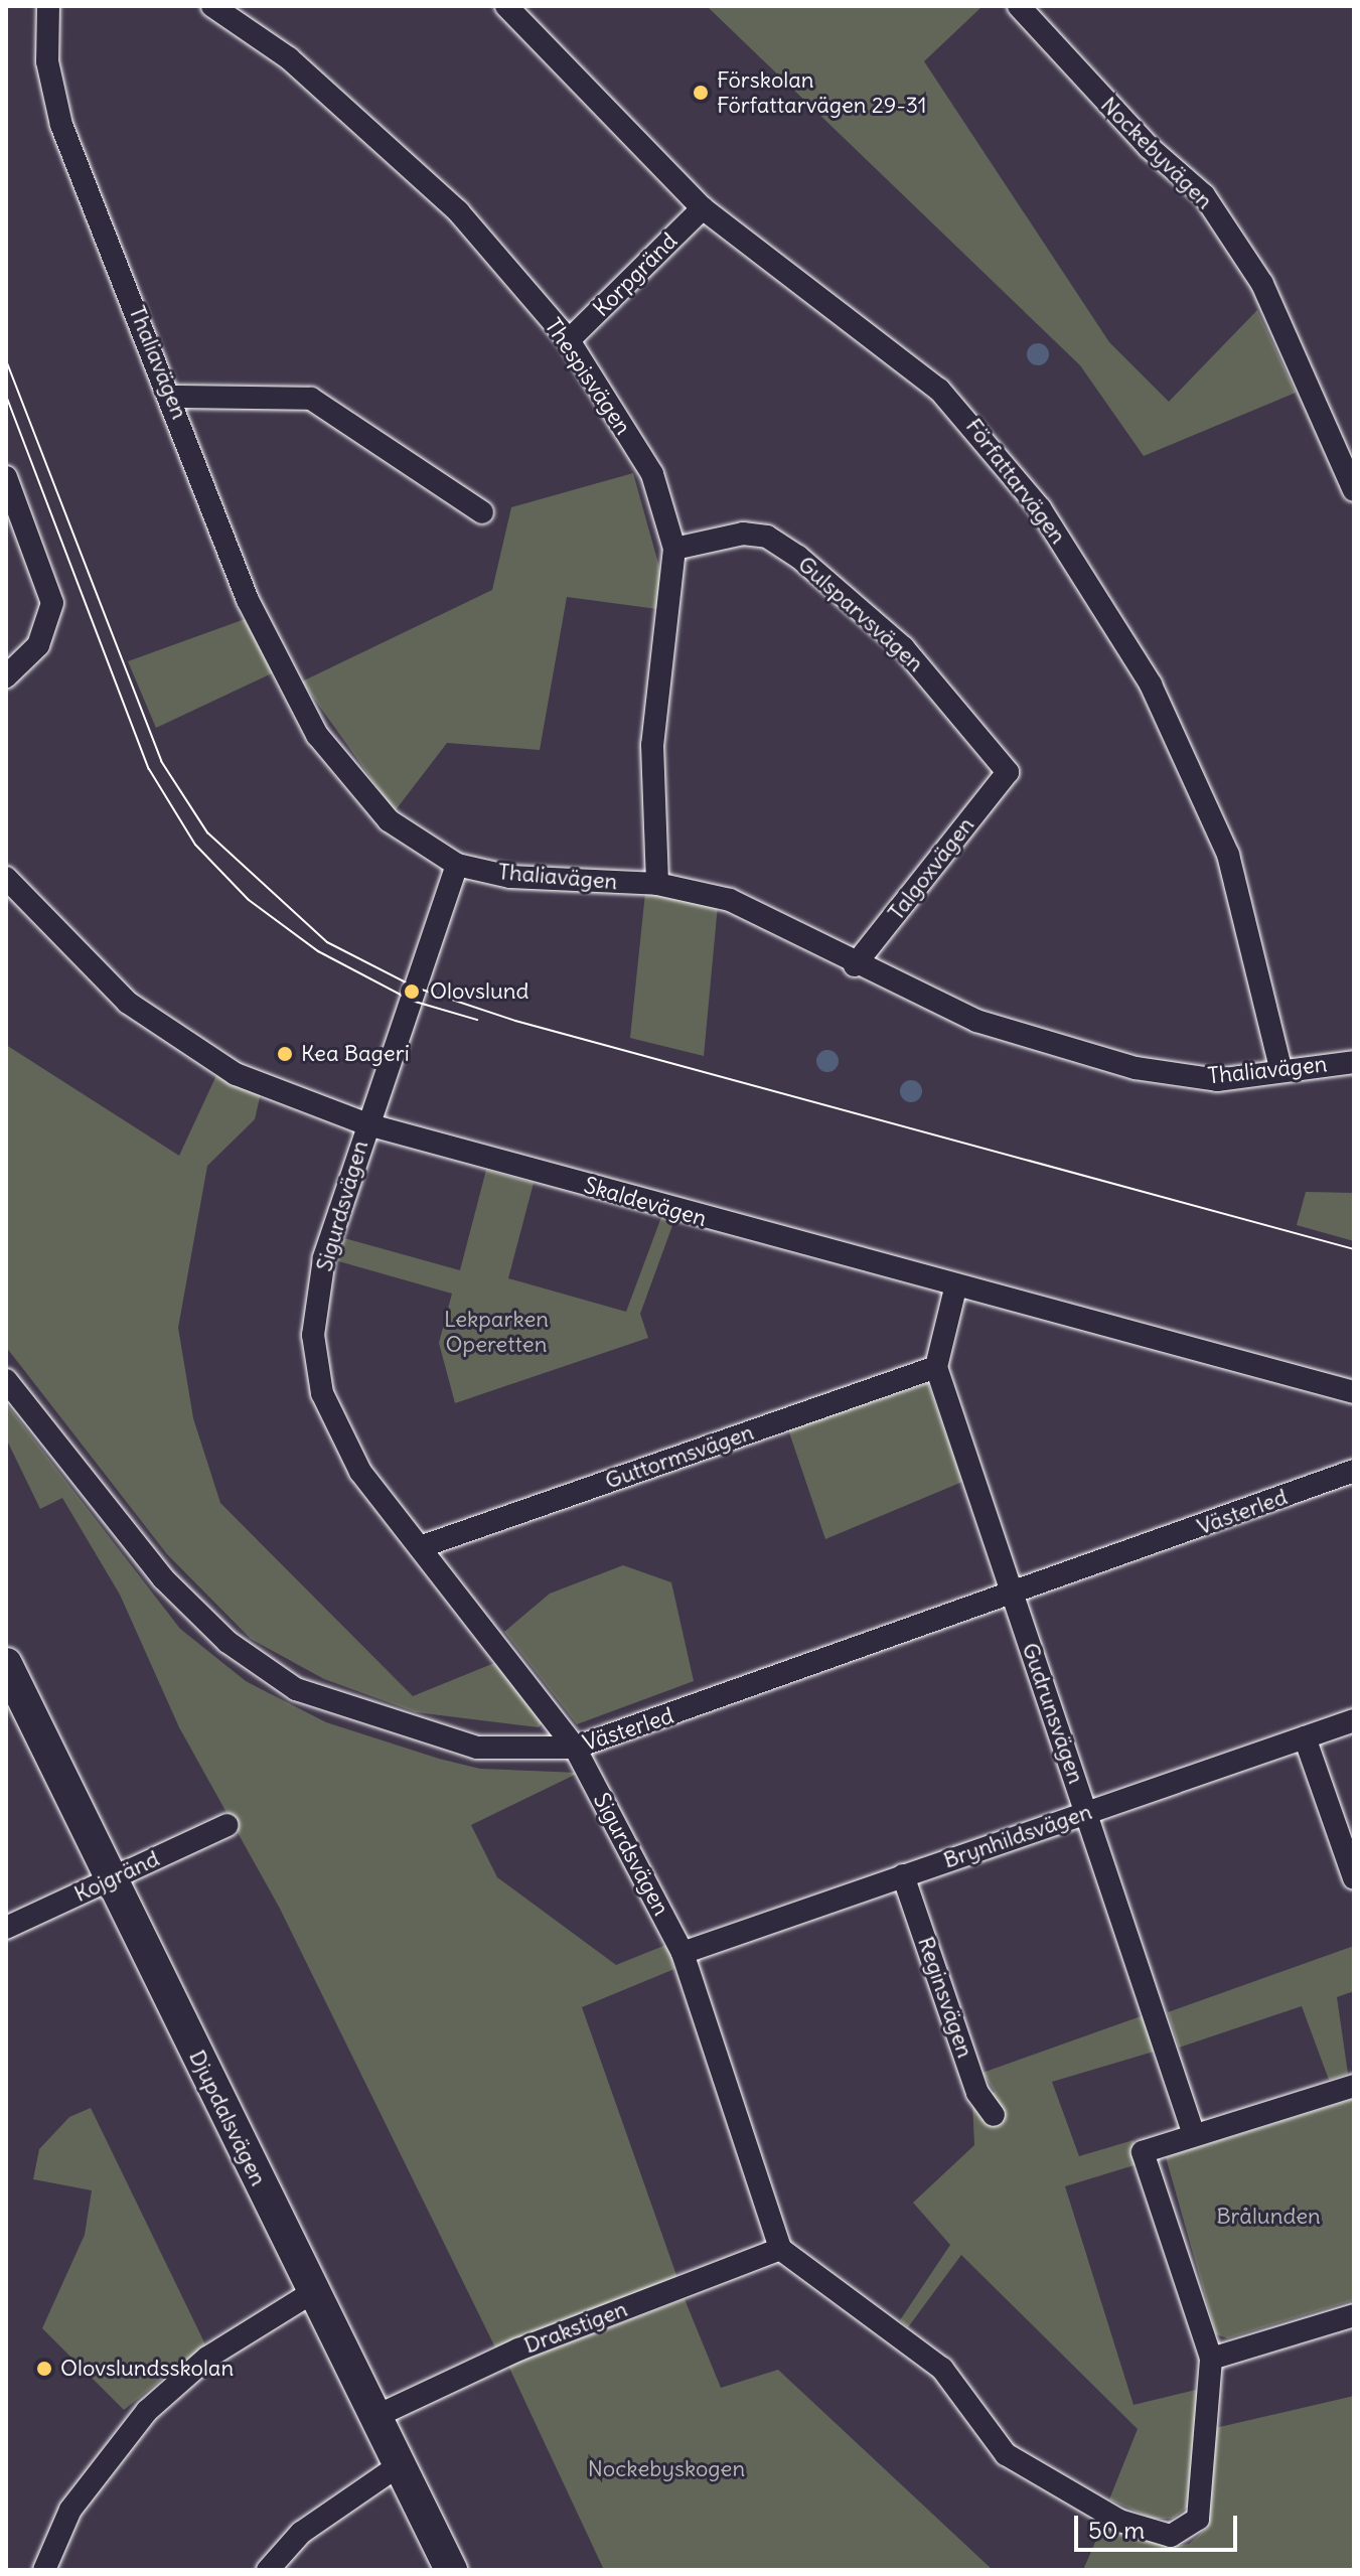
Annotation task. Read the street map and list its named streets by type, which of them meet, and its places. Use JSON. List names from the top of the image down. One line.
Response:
{"streets":{"street":["Nockebyvägen","Korpgränd","Thaliavägen","Thespisvägen","Författarvägen","Gulsparvsvägen","Talgoxvägen","Skaldevägen","Sigurdsvägen","Guttormsvägen","Västerled","Gudrunsvägen","Brynhildsvägen","Kojgränd","Reginsvägen","Djupdalsvägen","Drakstigen"]},"crossings":[["Korpgränd","Thespisvägen"],["Korpgränd","Författarvägen"],["Thaliavägen","Thespisvägen"],["Thaliavägen","Författarvägen"],["Thaliavägen","Talgoxvägen"],["Thaliavägen","Sigurdsvägen"],["Thespisvägen","Gulsparvsvägen"],["Gulsparvsvägen","Talgoxvägen"],["Skaldevägen","Sigurdsvägen"],["Sigurdsvägen","Guttormsvägen"],["Sigurdsvägen","Västerled"],["Sigurdsvägen","Brynhildsvägen"],["Sigurdsvägen","Drakstigen"],["Guttormsvägen","Gudrunsvägen"],["Västerled","Gudrunsvägen"],["Gudrunsvägen","Brynhildsvägen"],["Brynhildsvägen","Reginsvägen"],["Kojgränd","Djupdalsvägen"],["Djupdalsvägen","Drakstigen"]],"parks":["Lekparken Operetten","Brålunden","Nockebyskogen"],"places":["Förskolan Författarvägen 29-31","Olovslund","Kea Bageri","Olovslundsskolan"],"scale_bar":"50 m"}
